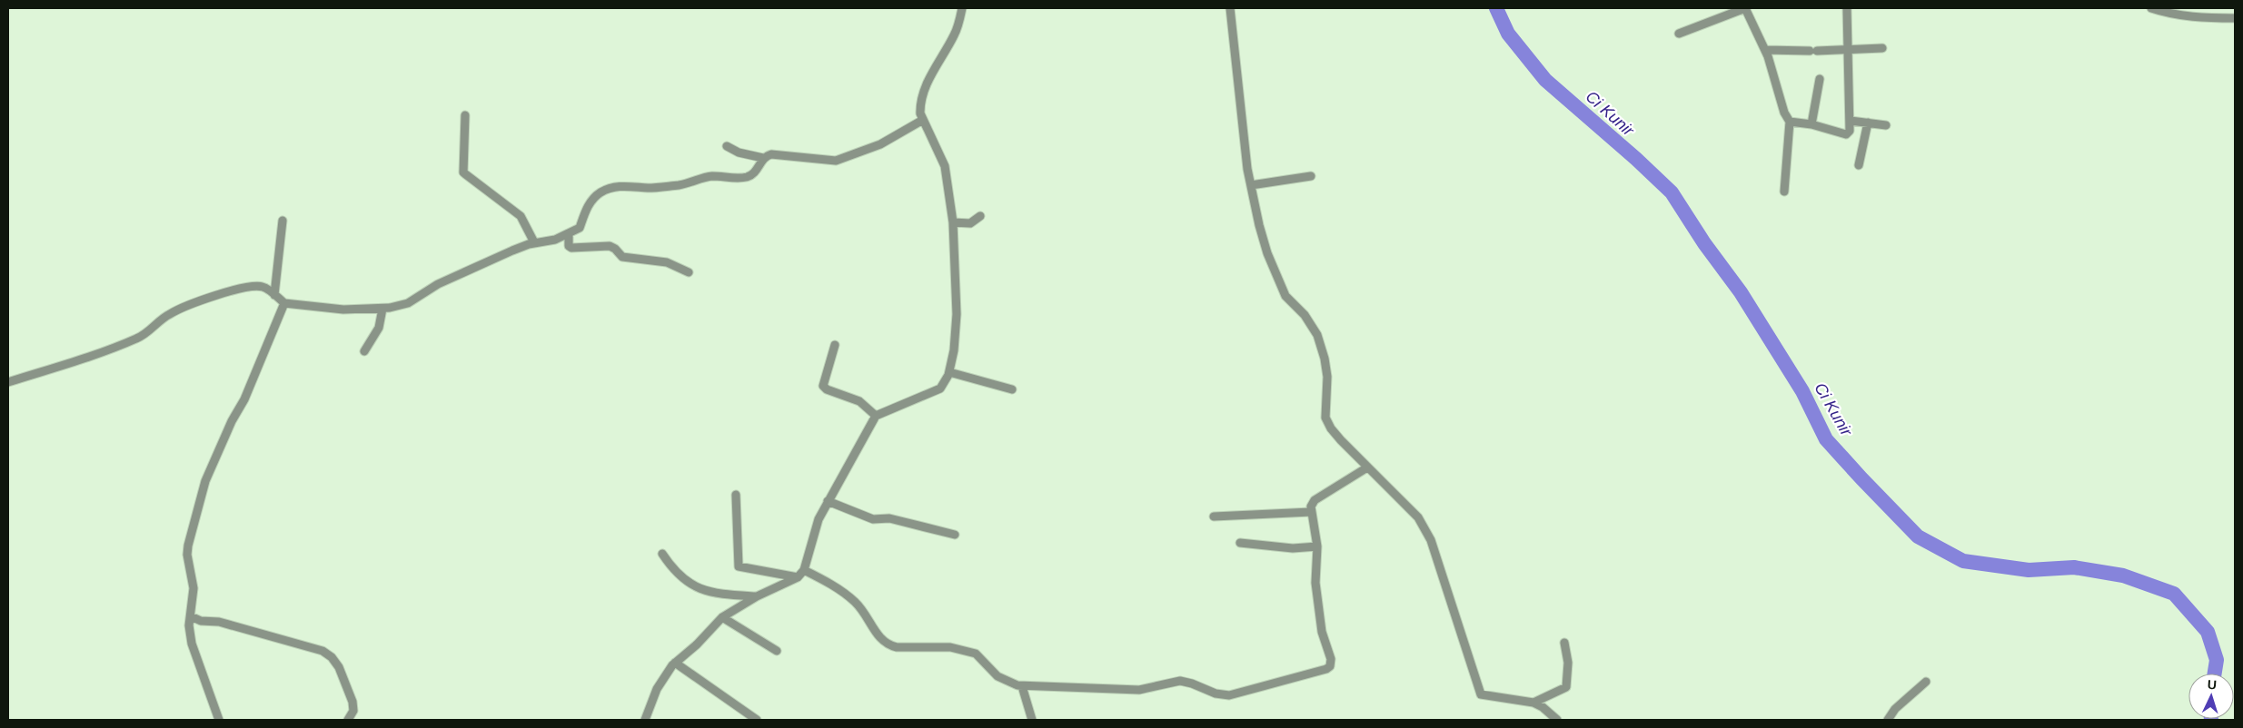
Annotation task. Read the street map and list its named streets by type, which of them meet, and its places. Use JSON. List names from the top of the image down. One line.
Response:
{"water":["Ci Kunir"],"north":"top"}
